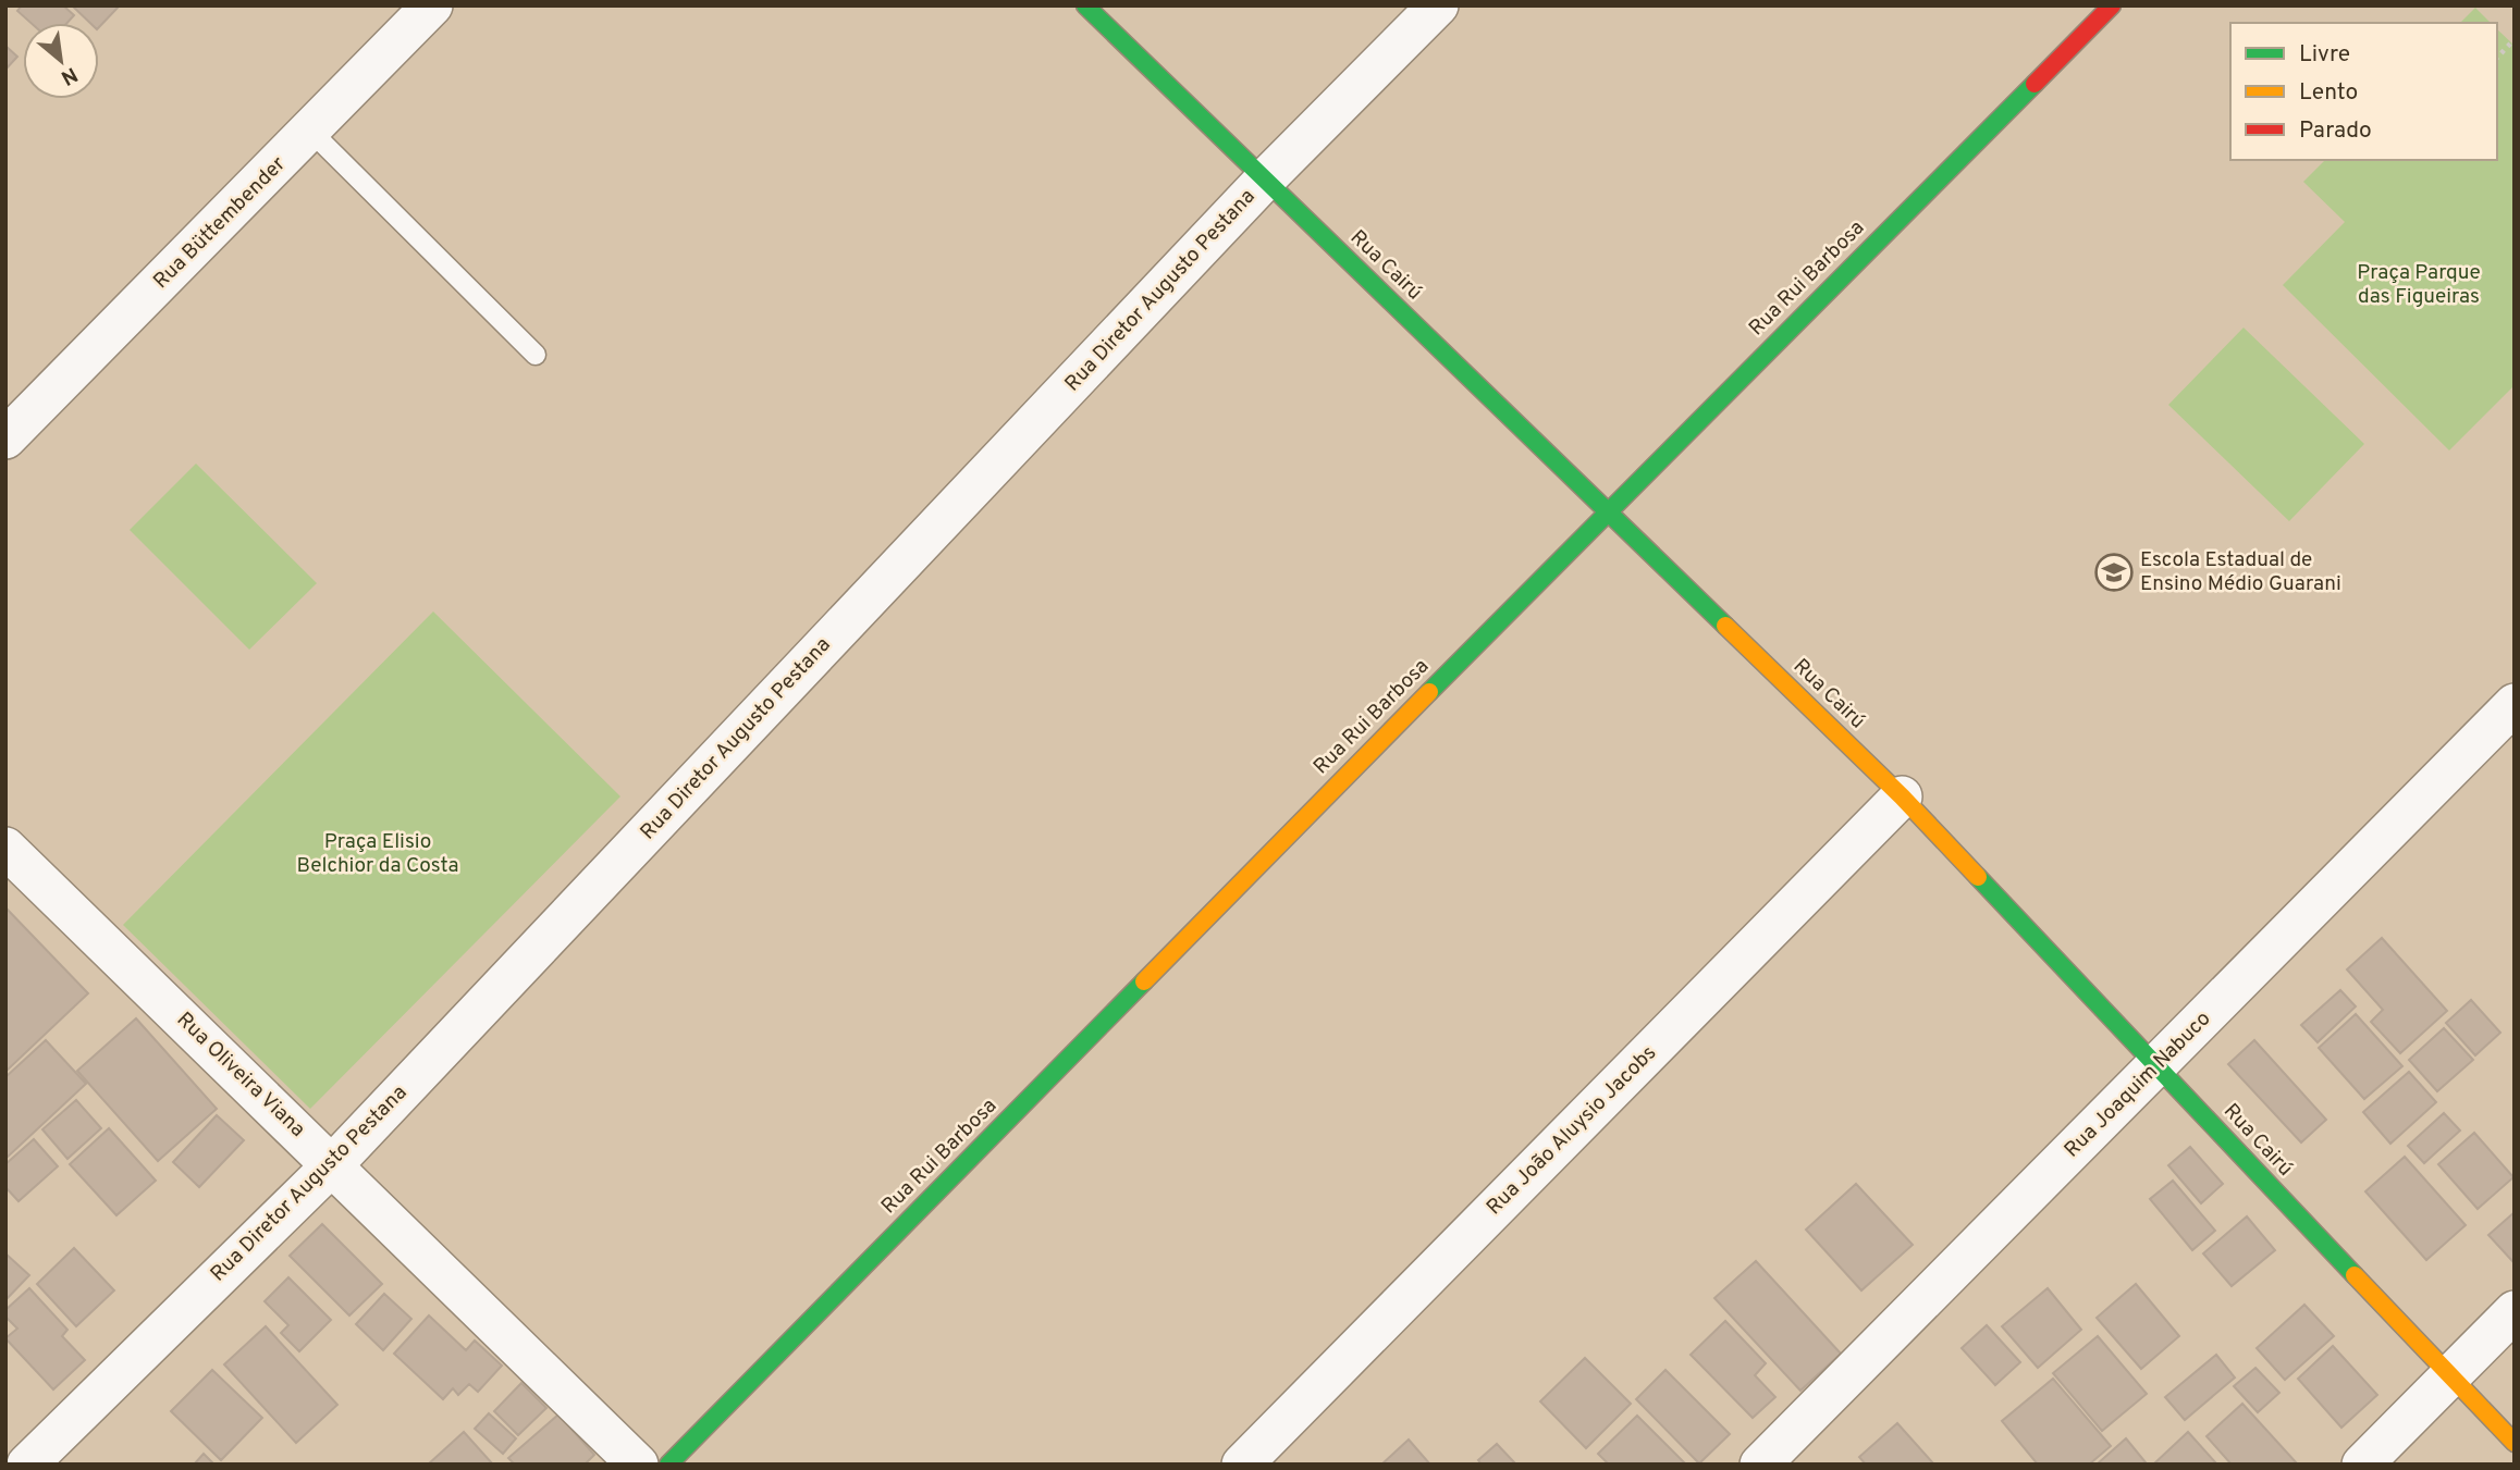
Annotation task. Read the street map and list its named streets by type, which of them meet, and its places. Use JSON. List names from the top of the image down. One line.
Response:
{"streets":{"main road":["Rua Cairú","Rua Rui Barbosa"],"street":["Rua Büttembender","Rua Diretor Augusto Pestana","Rua Oliveira Viana","Rua Joaquim Nabuco","Rua João Aluysio Jacobs"]},"crossings":[["Rua Cairú","Rua Rui Barbosa"],["Rua Cairú","Rua Diretor Augusto Pestana"],["Rua Cairú","Rua Joaquim Nabuco"],["Rua Cairú","Rua João Aluysio Jacobs"],["Rua Diretor Augusto Pestana","Rua Oliveira Viana"]],"parks":["Praça Parque das Figueiras","Praça Elisio Belchior da Costa"],"places":{"school or university":["Escola Estadual de Ensino Médio Guarani"]},"legend":["Livre","Lento","Parado"],"north":"bottom right"}
